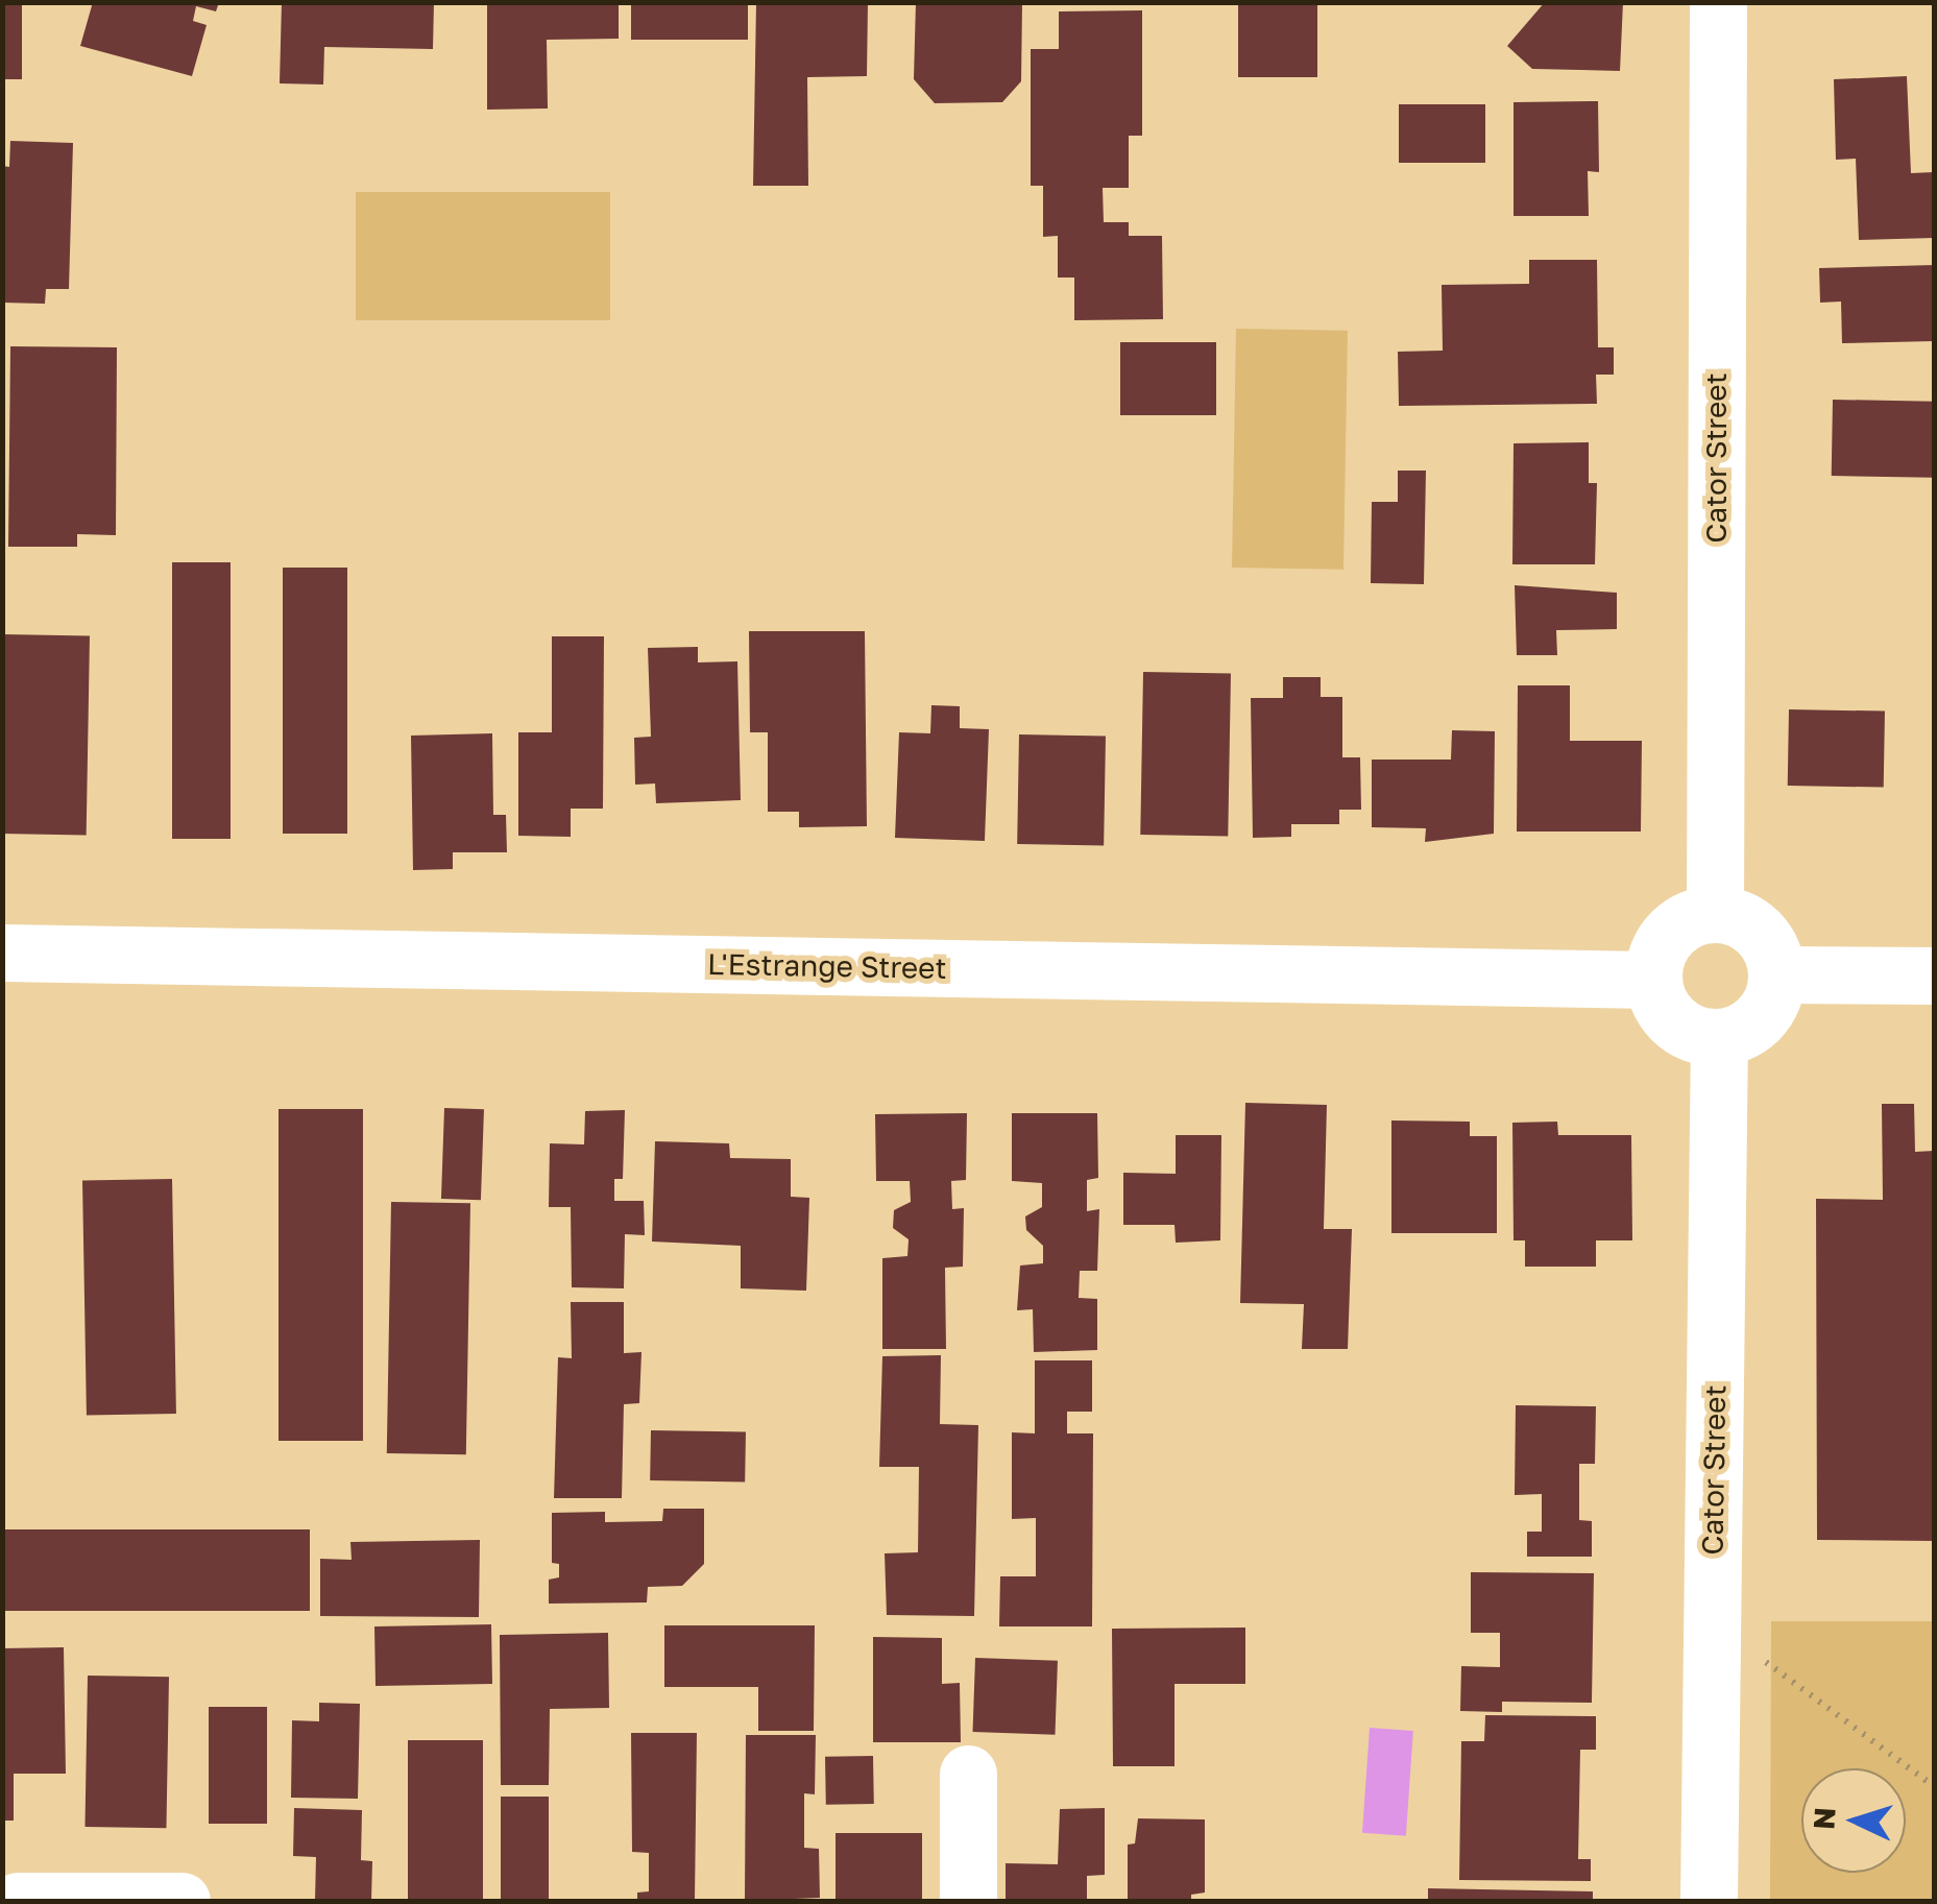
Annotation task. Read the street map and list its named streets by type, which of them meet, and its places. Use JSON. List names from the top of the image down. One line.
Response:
{"streets":{"street":["Cator Street","L'Estrange Street"]},"crossings":[["Cator Street","L'Estrange Street"]],"north":"left"}
